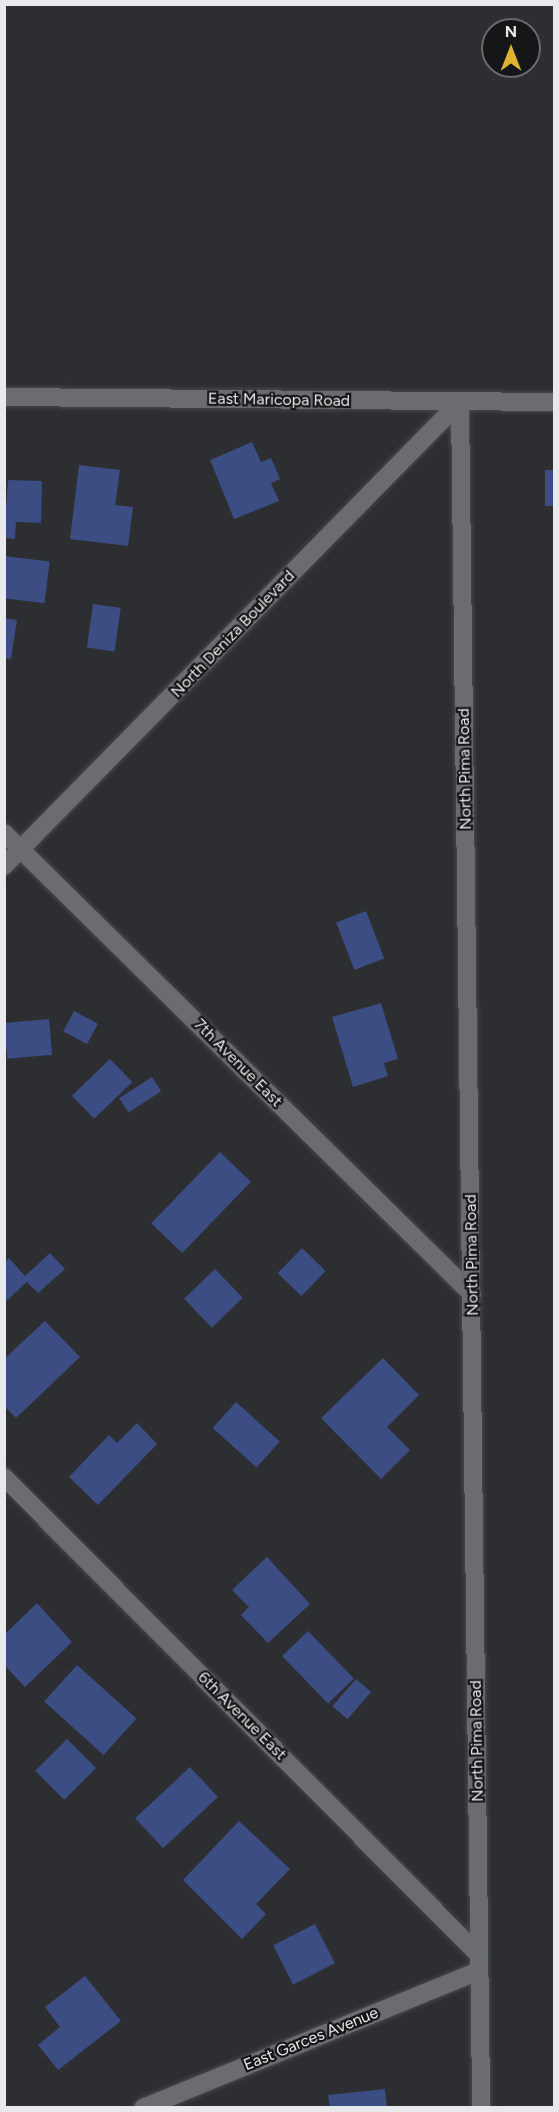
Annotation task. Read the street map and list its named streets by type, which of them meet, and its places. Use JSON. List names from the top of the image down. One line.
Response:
{"streets":{"street":["East Maricopa Road","North Deniza Boulevard","North Pima Road","7th Avenue East","6th Avenue East","East Garces Avenue"]},"crossings":[["East Maricopa Road","North Deniza Boulevard"],["East Maricopa Road","North Pima Road"],["North Deniza Boulevard","North Pima Road"],["North Deniza Boulevard","7th Avenue East"],["North Pima Road","7th Avenue East"],["North Pima Road","6th Avenue East"],["North Pima Road","East Garces Avenue"],["6th Avenue East","East Garces Avenue"]],"north":"top"}
